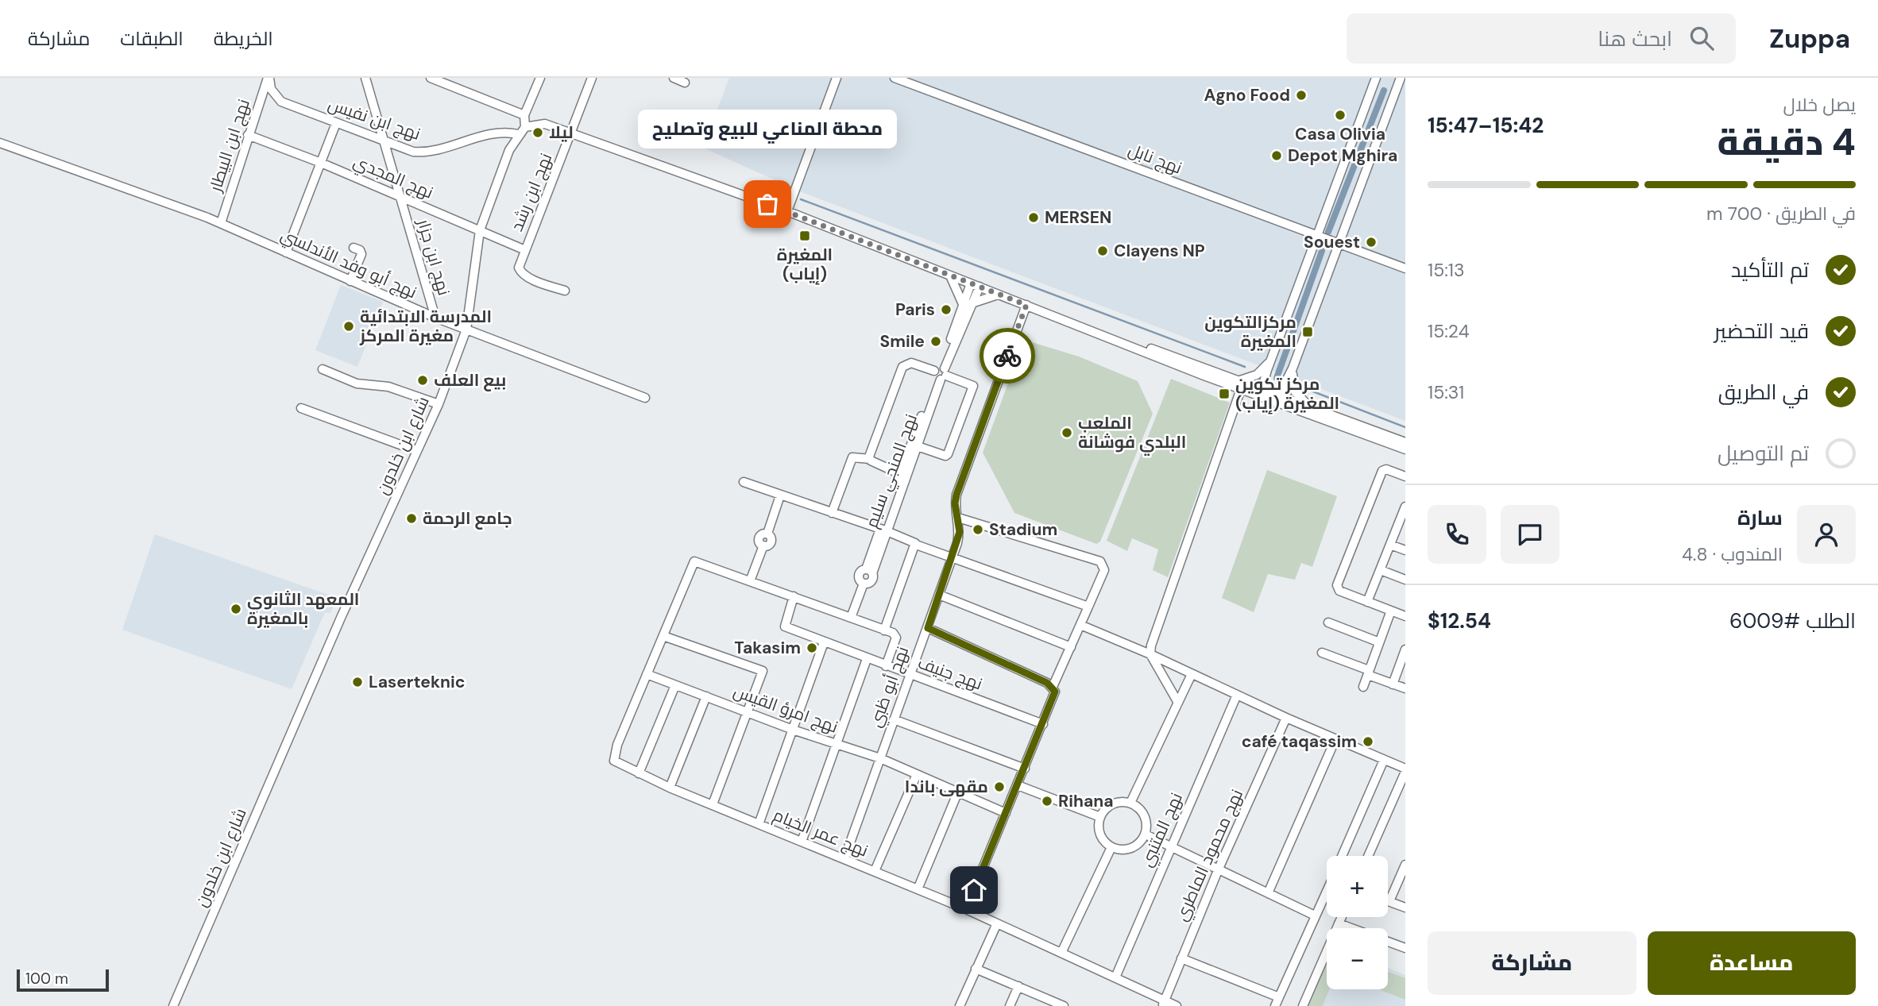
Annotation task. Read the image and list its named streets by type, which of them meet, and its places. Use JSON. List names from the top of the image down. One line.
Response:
{"streets":{"street":["نهج ابن نفيس","نهج ابن البيطار","نهج نابل","نهج المجدي","نهج ابن رشد","نهج ابن جزار","نهج أبو وفد الأندلسي","شارع ابن خلدون","نهج المنجي سليم","نهج جنيف","نهج أبو ظبي","نهج امرؤ القيس","نهج المتنبي","نهج عمر الخيام","نهج محمود الماطري"]},"crossings":[["نهج ابن نفيس","نهج ابن البيطار"],["نهج ابن نفيس","نهج ابن جزار"],["نهج ابن نفيس","شارع ابن خلدون"],["نهج ابن البيطار","نهج المجدي"],["نهج ابن البيطار","نهج أبو وفد الأندلسي"],["نهج المجدي","نهج ابن رشد"],["نهج المجدي","نهج ابن جزار"],["نهج المجدي","شارع ابن خلدون"],["نهج ابن جزار","نهج أبو وفد الأندلسي"],["نهج أبو وفد الأندلسي","شارع ابن خلدون"],["نهج جنيف","نهج أبو ظبي"],["نهج أبو ظبي","نهج امرؤ القيس"],["نهج أبو ظبي","نهج عمر الخيام"],["نهج امرؤ القيس","نهج عمر الخيام"],["نهج المتنبي","نهج عمر الخيام"],["نهج عمر الخيام","نهج محمود الماطري"]],"places":{"other":["Agno Food","Casa Olivia","ليلا","Depot Mghira","محطة المناعي للبيع وتصليح","MERSEN","Souest","Clayens NP","Paris","المدرسة الابتدائية مغيرة المركز","Smile","بيع العلف","الملعب البلدي فوشانة","جامع الرحمة","Stadium","المعهد الثانوي بالمغيرة","Takasim","Laserteknic","café taqassim","مقهى باندا","Rihana"],"transit":["المغيرة (إياب)","مركزالتكوين المغيرة","مركز تكوين المغيرة (إياب)"]},"scale_bar":"100 m","page":{"header":"Zuppa","search":"ابحث هنا","nav":["الخريطة","الطبقات","مشاركة"],"heading":["4 دقيقة","يصل خلال","15:42–15:47"],"panel":["سارة","المندوب · 4.8","الطلب #6009","$12.54"],"bubble":"محطة المناعي للبيع وتصليح","bar":"في الطريق · 700 m","list":[["تم التأكيد","15:13"],["قيد التحضير","15:24"],["في الطريق","15:31"],"تم التوصيل"],"map_buttons":["+","−"],"buttons":["مساعدة","مشاركة"],"scale":"100 m"}}
